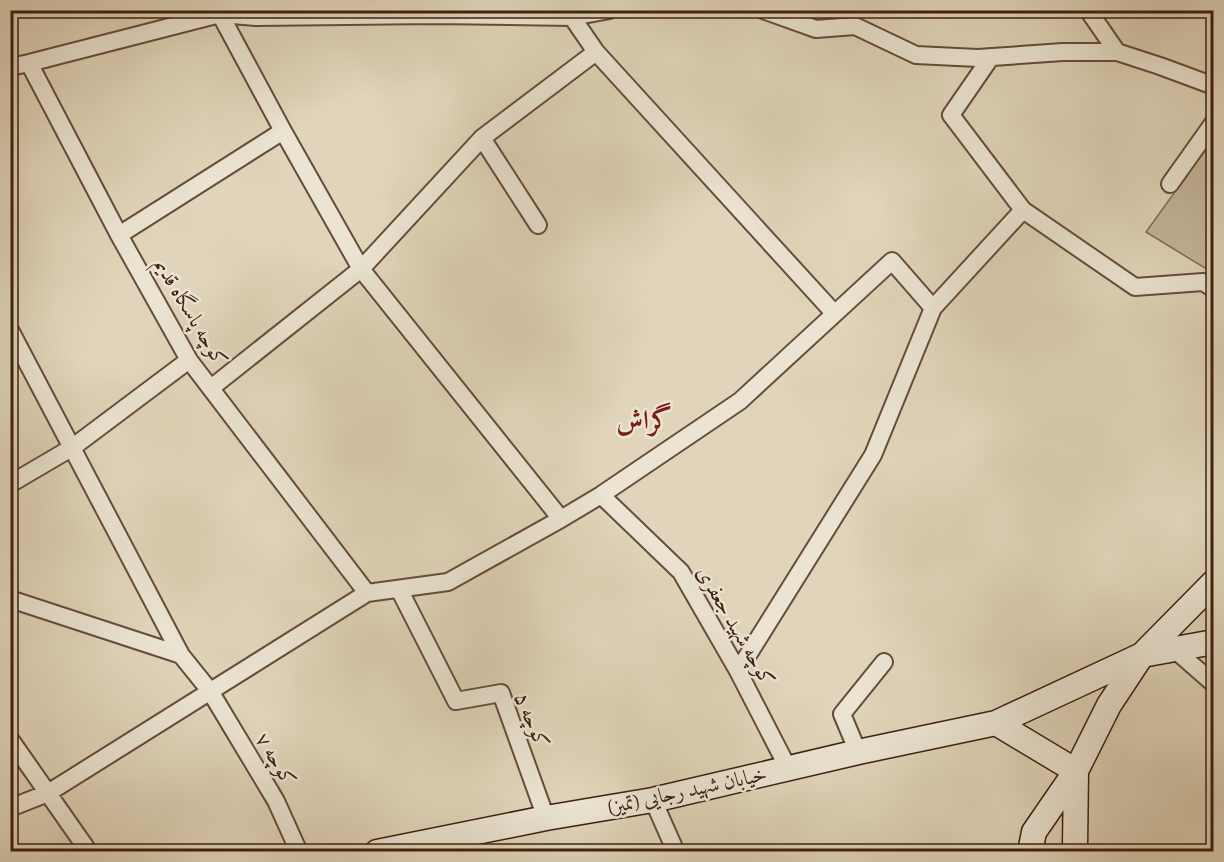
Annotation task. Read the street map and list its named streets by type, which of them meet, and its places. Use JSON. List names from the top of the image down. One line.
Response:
{"streets":{"street":["کوچه پاسگاه قدیم","کوچه شهید جعفری","کوچه ۵","کوچه ۷","خیابان شهید رجایی (تمیز)"]},"crossings":[["کوچه شهید جعفری","خیابان شهید رجایی (تمیز)"],["کوچه ۵","خیابان شهید رجایی (تمیز)"]],"districts":["گراش"]}
